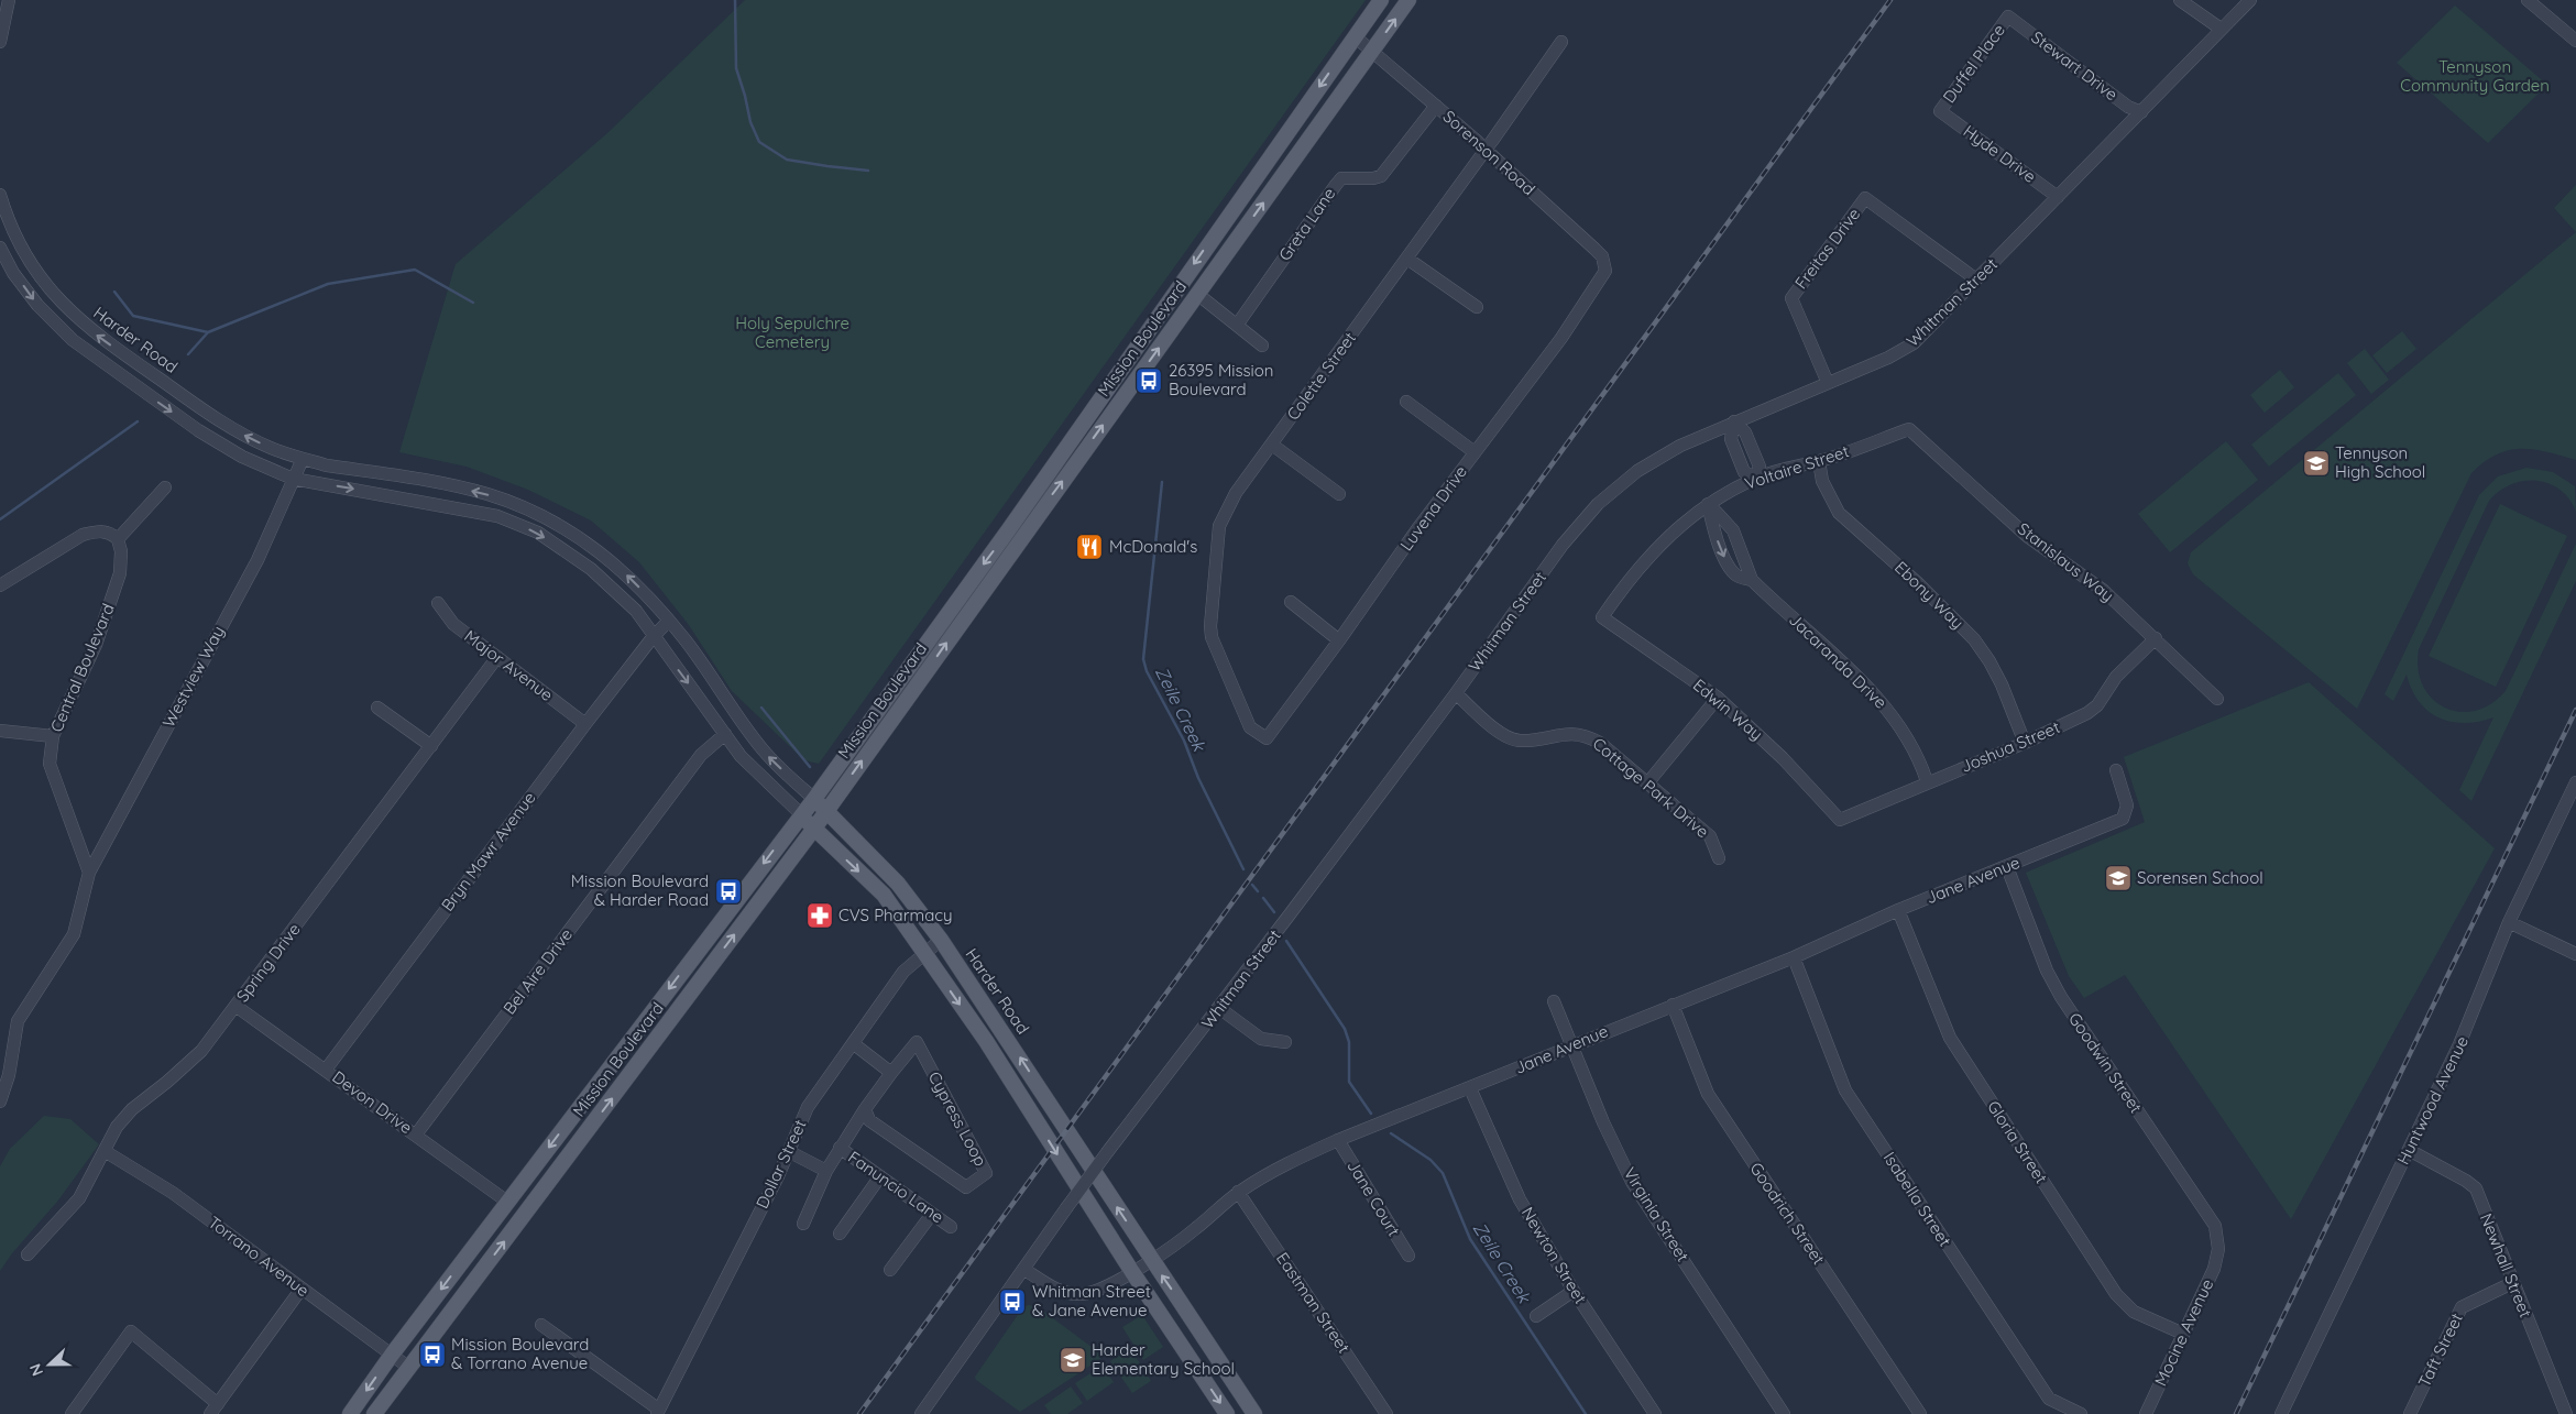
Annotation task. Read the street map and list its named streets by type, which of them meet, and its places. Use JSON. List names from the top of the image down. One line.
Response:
{"streets":{"main road":["Mission Boulevard","Harder Road"],"street":["Duffel Place","Stewart Drive","Sorenson Road","Hyde Drive","Greta Lane","Freitas Drive","Whitman Street","Colette Street","Voltaire Street","Luvena Drive","Stanislaus Way","Ebony Way","Jacaranda Drive","Major Avenue","Central Boulevard","Westview Way","Edwin Way","Joshua Street","Cottage Park Drive","Bryn Mawr Avenue","Jane Avenue","Spring Drive","Bel Aire Drive","Goodwin Street","Huntwood Avenue","Devon Drive","Cypress Loop","Gloria Street","Dollar Street","Fanuncio Lane","Jane Court","Isabella Street","Goodrich Street","Virginia Street","Newton Street","Torrano Avenue","Newhall Street","Eastman Street","Mocine Avenue","Taft Street"]},"crossings":[["Duffel Place","Stewart Drive"],["Duffel Place","Hyde Drive"],["Stewart Drive","Whitman Street"],["Sorenson Road","Greta Lane"],["Sorenson Road","Mission Boulevard"],["Sorenson Road","Colette Street"],["Sorenson Road","Luvena Drive"],["Hyde Drive","Whitman Street"],["Freitas Drive","Whitman Street"],["Whitman Street","Cottage Park Drive"],["Whitman Street","Jane Avenue"],["Mission Boulevard","Harder Road"],["Mission Boulevard","Devon Drive"],["Mission Boulevard","Torrano Avenue"],["Harder Road","Jane Avenue"],["Harder Road","Dollar Street"],["Colette Street","Luvena Drive"],["Voltaire Street","Stanislaus Way"],["Voltaire Street","Ebony Way"],["Voltaire Street","Jacaranda Drive"],["Voltaire Street","Edwin Way"],["Stanislaus Way","Joshua Street"],["Ebony Way","Joshua Street"],["Jacaranda Drive","Joshua Street"],["Major Avenue","Bryn Mawr Avenue"],["Major Avenue","Spring Drive"],["Central Boulevard","Westview Way"],["Edwin Way","Joshua Street"],["Bryn Mawr Avenue","Devon Drive"],["Jane Avenue","Goodwin Street"],["Jane Avenue","Gloria Street"],["Jane Avenue","Jane Court"],["Jane Avenue","Isabella Street"],["Jane Avenue","Goodrich Street"],["Jane Avenue","Virginia Street"],["Jane Avenue","Newton Street"],["Jane Avenue","Eastman Street"],["Spring Drive","Devon Drive"],["Spring Drive","Torrano Avenue"],["Bel Aire Drive","Devon Drive"],["Goodwin Street","Mocine Avenue"],["Huntwood Avenue","Newhall Street"],["Gloria Street","Mocine Avenue"],["Newhall Street","Taft Street"]],"water":["Zeile Creek"],"parks":["Tennyson Community Garden","Holy Sepulchre Cemetery"],"places":{"bus stop":["26395 Mission Boulevard","Mission Boulevard & Harder Road","Whitman Street & Jane Avenue","Mission Boulevard & Torrano Avenue"],"school or university":["Tennyson High School","Sorensen School","Harder Elementary School"],"restaurant":["McDonald's"],"pharmacy":["CVS Pharmacy"]},"north":"left"}
